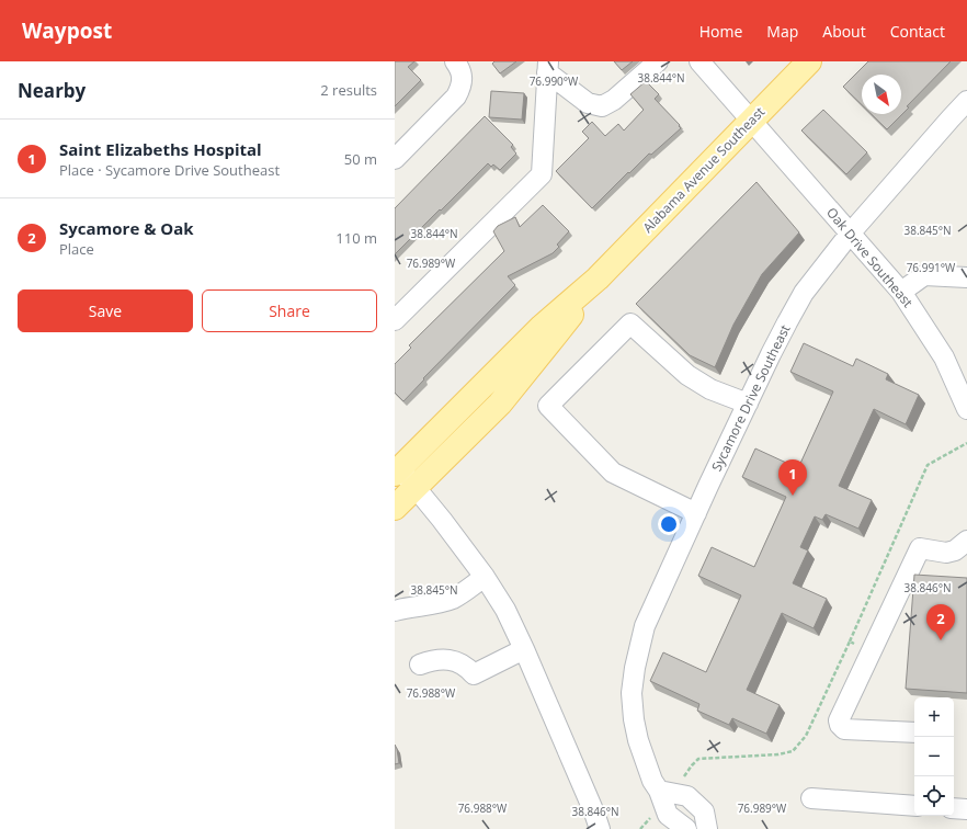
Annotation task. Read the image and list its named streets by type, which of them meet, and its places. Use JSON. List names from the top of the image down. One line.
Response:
{"streets":{"main road":["Alabama Avenue Southeast"],"street":["Oak Drive Southeast","Sycamore Drive Southeast"]},"crossings":[["Alabama Avenue Southeast","Oak Drive Southeast"],["Oak Drive Southeast","Sycamore Drive Southeast"]],"north":"bottom right","page":{"header":"Waypost","nav":["Home","Map","About","Contact"],"heading":["Nearby","2 results"],"list":[{"mark":"1","name":"Saint Elizabeths Hospital","note":"Place · Sycamore Drive Southeast","value":"50 m"},{"mark":"2","name":"Sycamore & Oak","note":"Place","value":"110 m"}],"buttons":["Save","Share"],"pins":["1","2"],"map_buttons":["+","−"]},"coordinates":["38.844°N","76.990°W","38.845°N","76.989°W","76.991°W","38.846°N","76.988°W"]}
